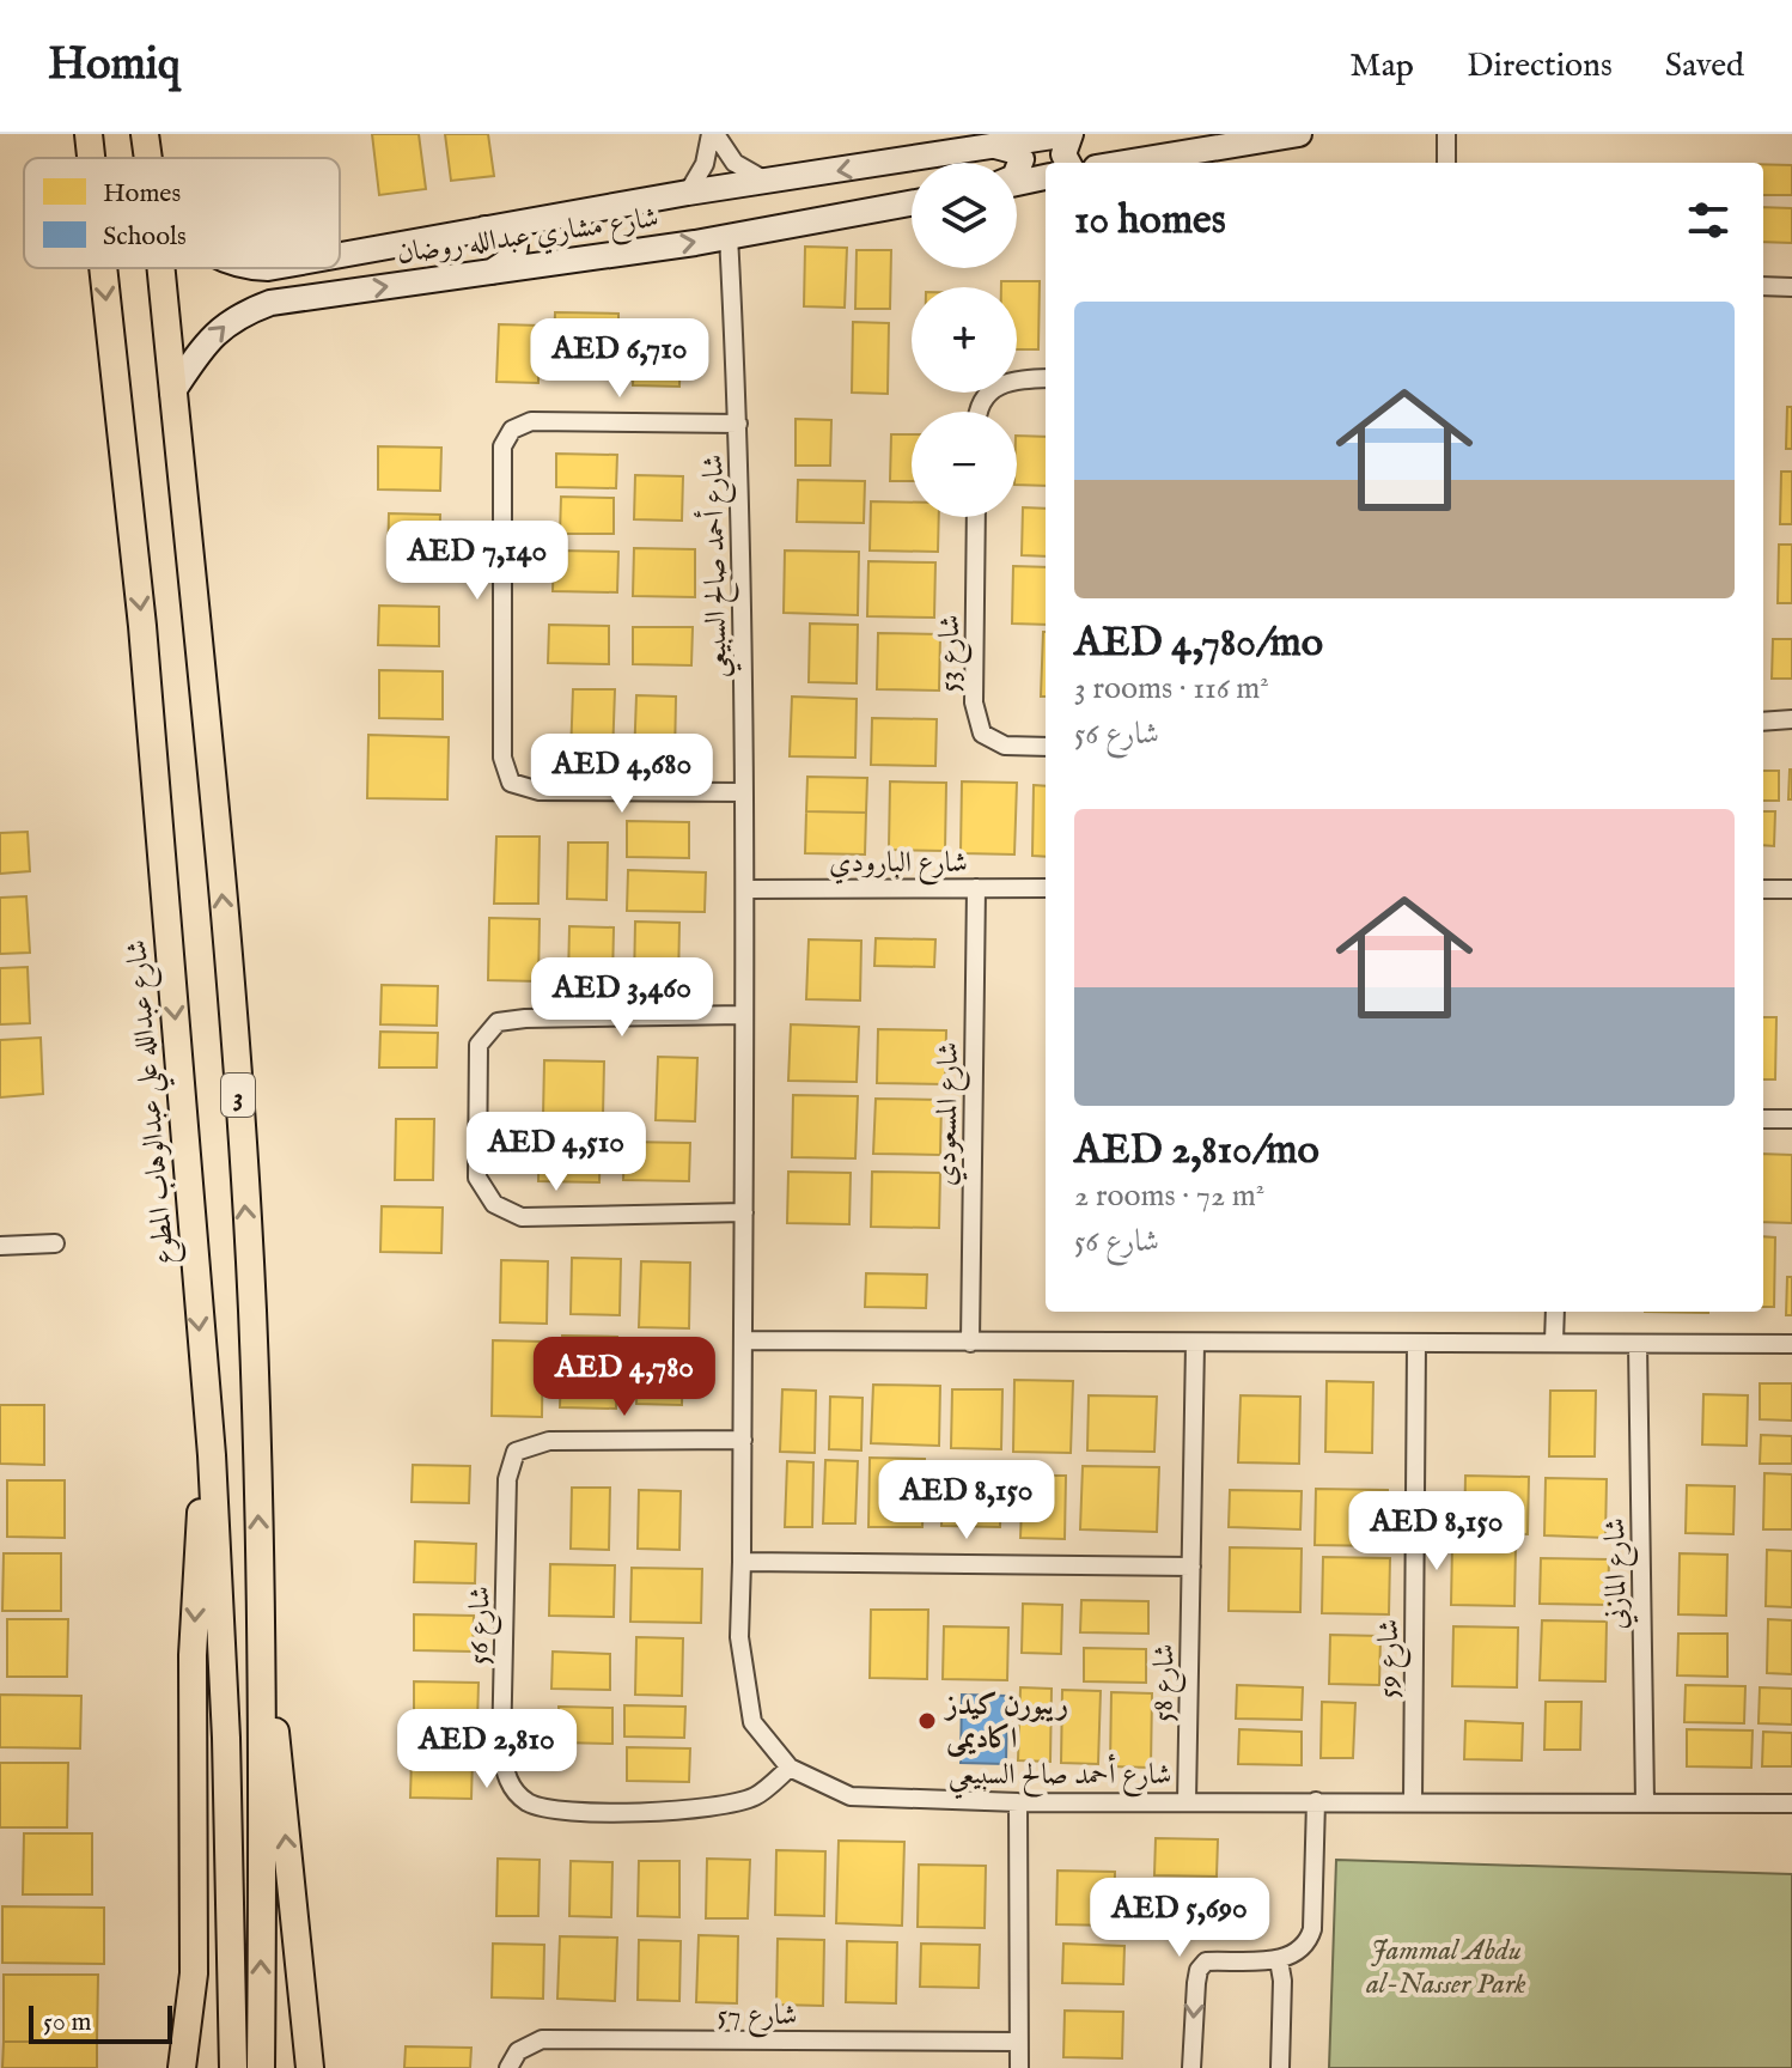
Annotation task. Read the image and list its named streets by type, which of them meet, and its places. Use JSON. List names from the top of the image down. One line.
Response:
{"streets":{"main road":["3","شارع عبدالله علي عبدالوهاب المطوع"],"street":["شارع مشاري عبدالله روضان","شارع أحمد صالح السبيعي","شارع 53","شارع البارودي","شارع المسعودي","شارع المازني","شارع 56","شارع 59","شارع 58","شارع 57"]},"crossings":[["شارع مشاري عبدالله روضان","شارع أحمد صالح السبيعي"],["شارع مشاري عبدالله روضان","3"],["شارع أحمد صالح السبيعي","شارع البارودي"],["شارع أحمد صالح السبيعي","شارع المازني"],["شارع أحمد صالح السبيعي","شارع 56"],["شارع أحمد صالح السبيعي","شارع 59"],["شارع أحمد صالح السبيعي","شارع 58"],["شارع البارودي","شارع المسعودي"]],"parks":["Jammal Abdu al-Nasser Park"],"places":["ريبورن كيدز اكاديمى"],"legend":["Homes","Schools"],"scale_bar":"50 m","page":{"header":"Homiq","nav":["Map","Directions","Saved"],"map_buttons":["+","−"],"heading":"10 homes","list":[{"name":"AED 4,780/mo","note":"3 rooms · 116 m² · شارع 56"},{"name":"AED 2,810/mo","note":"2 rooms · 72 m² · شارع 56"}],"price":["AED 6,710","AED 7,140","AED 4,680","AED 3,460","AED 4,510","AED 4,780","AED 8,150","AED 8,150","AED 2,810","AED 5,690"],"scale":"50 m"}}
